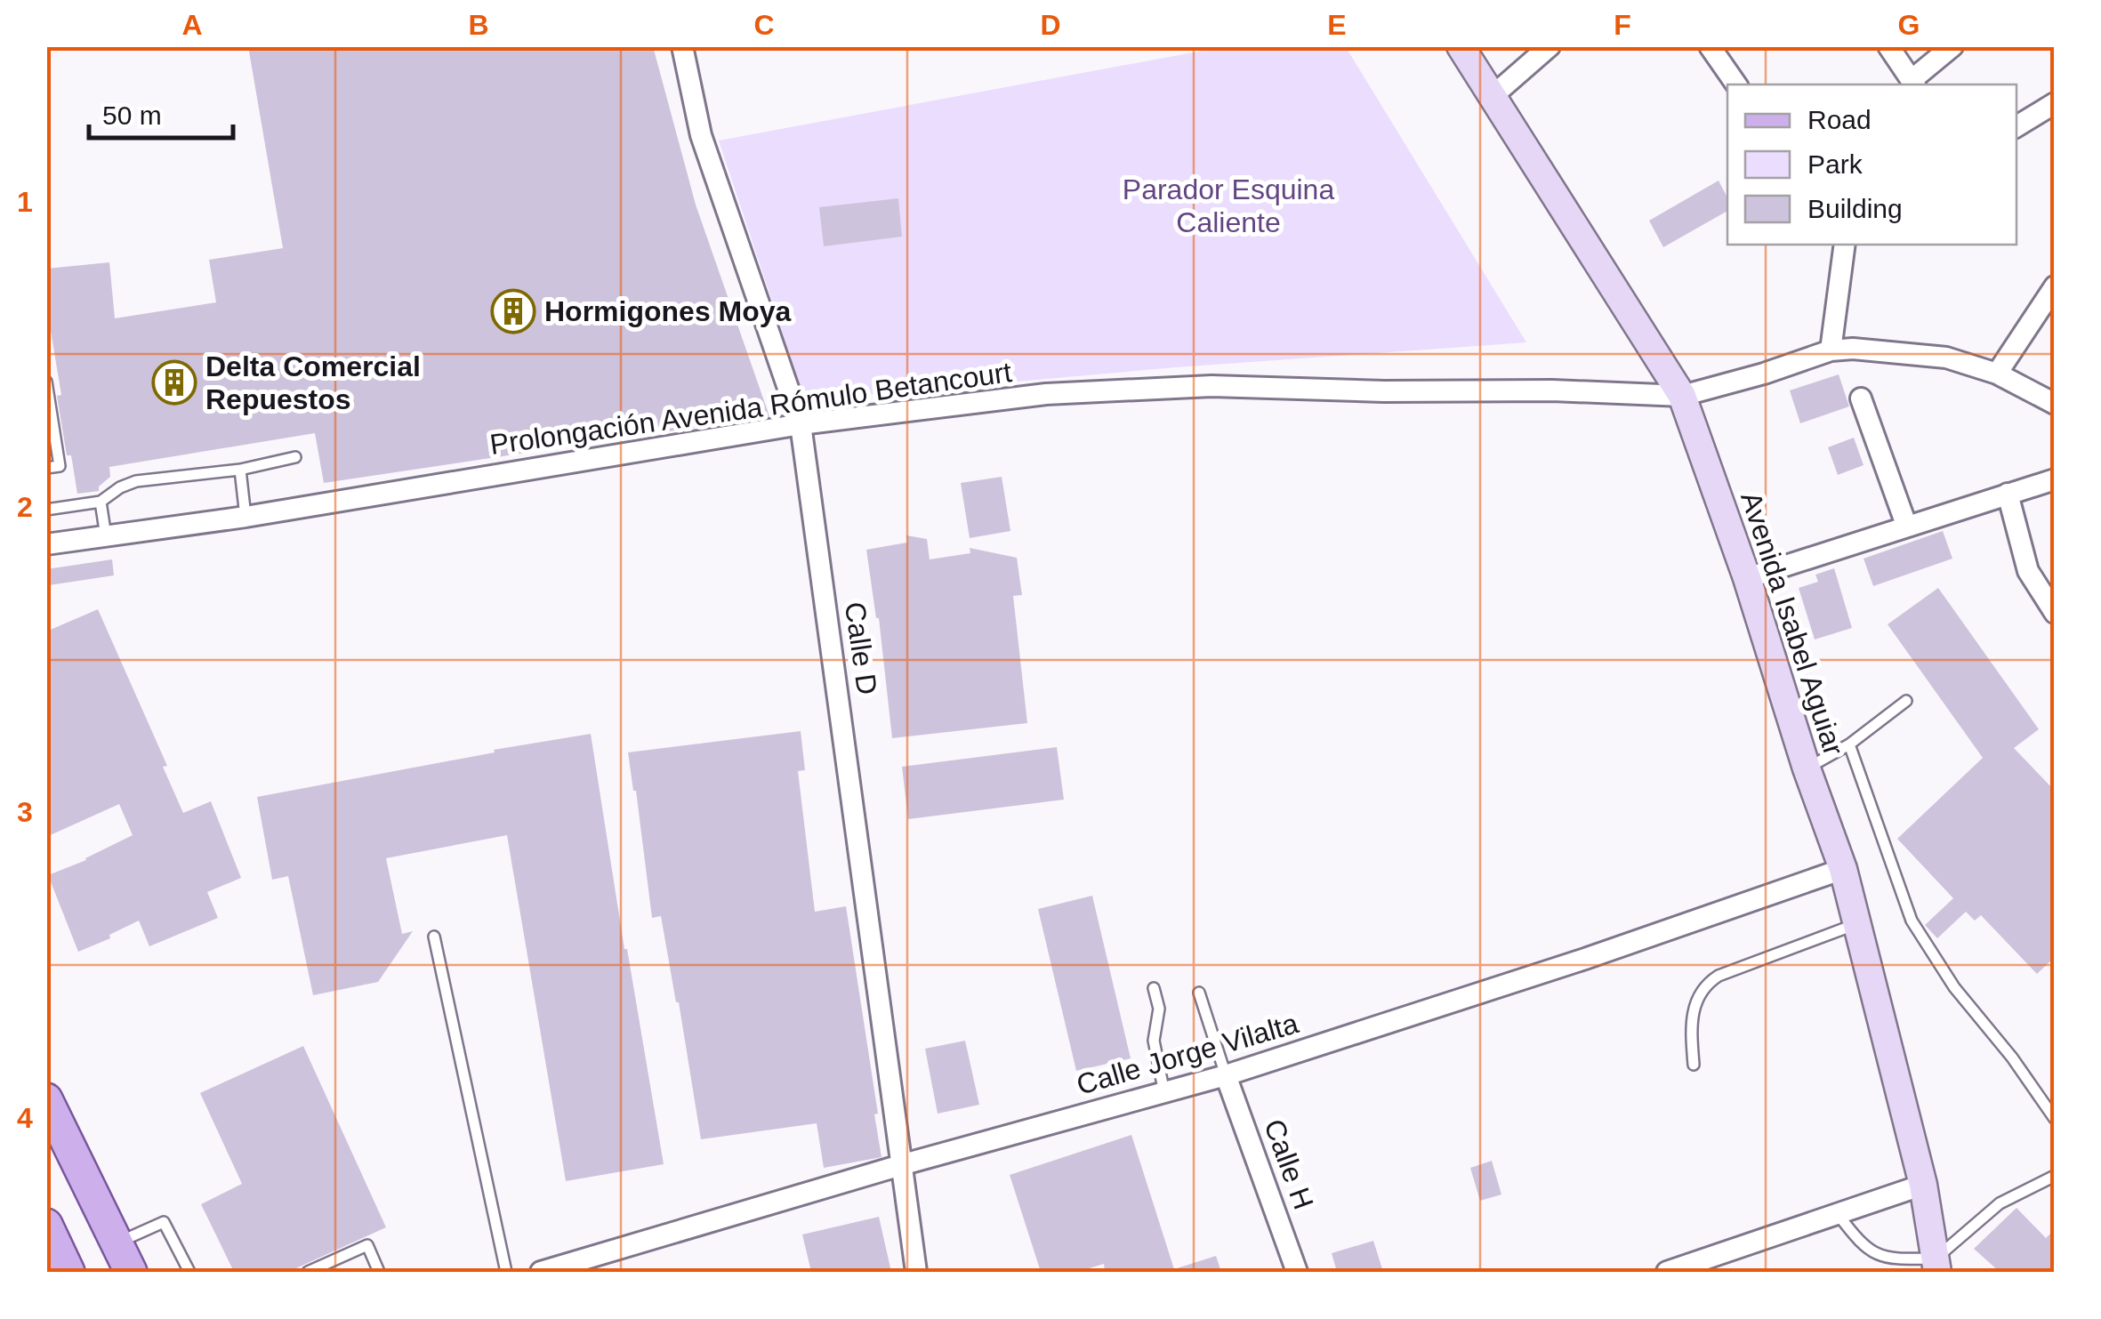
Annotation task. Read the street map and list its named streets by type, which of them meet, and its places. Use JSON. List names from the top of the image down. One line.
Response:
{"streets":{"main road":["Avenida Isabel Aguiar"],"street":["Prolongación Avenida Rómulo Betancourt","Calle D","Calle Jorge Vilalta","Calle H"]},"crossings":[["Prolongación Avenida Rómulo Betancourt","Avenida Isabel Aguiar"],["Prolongación Avenida Rómulo Betancourt","Calle D"],["Avenida Isabel Aguiar","Calle Jorge Vilalta"],["Calle D","Calle Jorge Vilalta"],["Calle Jorge Vilalta","Calle H"]],"parks":["Parador Esquina Caliente"],"places":{"building":["Hormigones Moya","Delta Comercial Repuestos"]},"legend":["Road","Park","Building"],"scale_bar":"50 m","grid":{"columns":["A","B","C","D","E","F","G"],"rows":["1","2","3","4"]}}
